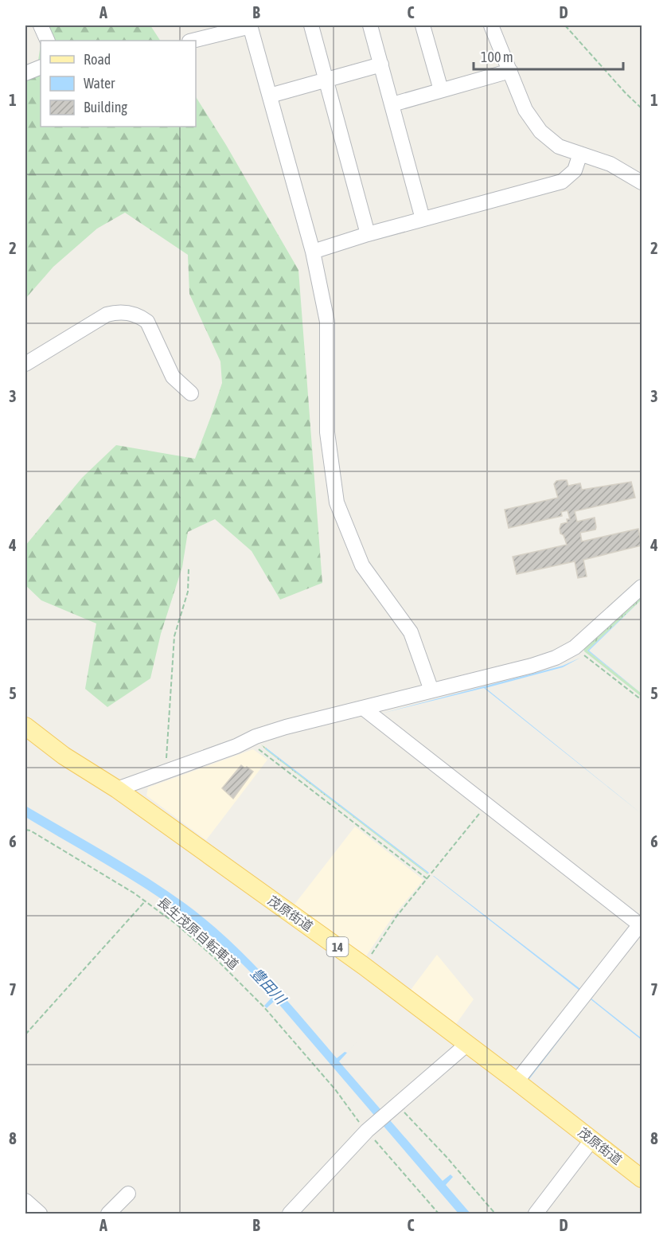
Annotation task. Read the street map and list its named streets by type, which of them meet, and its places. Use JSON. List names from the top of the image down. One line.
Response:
{"streets":{"main road":["茂原街道","14"],"path":["長生茂原自転車道"]},"water":["豊田川"],"legend":["Road","Water","Building"],"scale_bar":"100 m","grid":{"columns":["A","B","C","D"],"rows":["1","2","3","4","5","6","7","8"]}}
